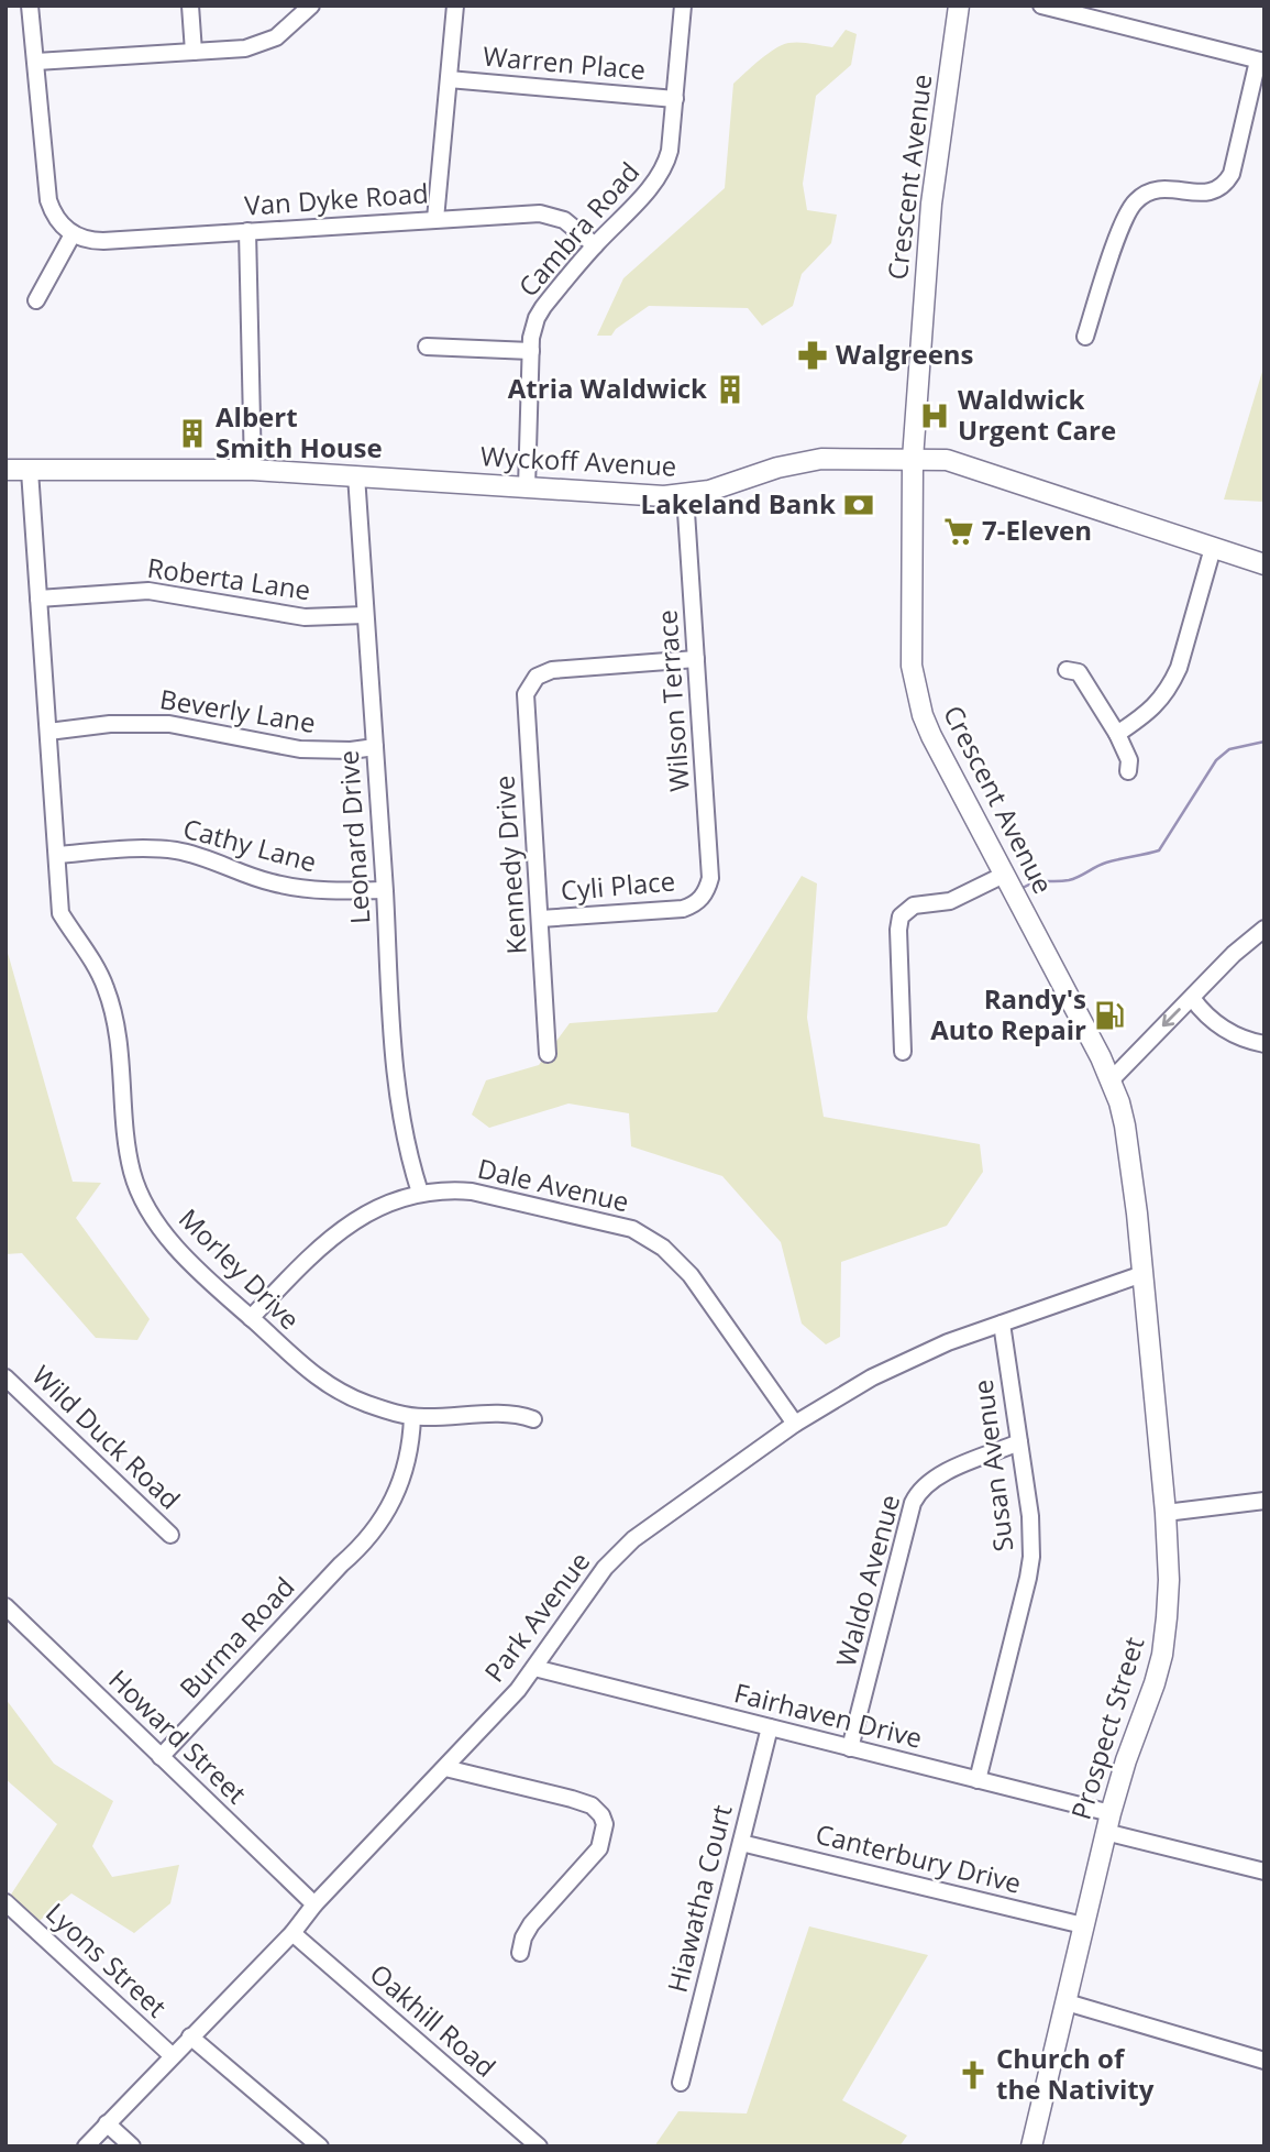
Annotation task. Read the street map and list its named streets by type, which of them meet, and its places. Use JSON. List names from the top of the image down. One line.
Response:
{"streets":{"main road":["Crescent Avenue","Wyckoff Avenue","Prospect Street"],"street":["Warren Place","Van Dyke Road","Cambra Road","Roberta Lane","Wilson Terrace","Beverly Lane","Leonard Drive","Cathy Lane","Kennedy Drive","Cyli Place","Dale Avenue","Morley Drive","Wild Duck Road","Susan Avenue","Waldo Avenue","Park Avenue","Burma Road","Fairhaven Drive","Howard Street","Canterbury Drive","Hiawatha Court","Lyons Street","Oakhill Road"]},"crossings":[["Warren Place","Cambra Road"],["Crescent Avenue","Wyckoff Avenue"],["Crescent Avenue","Park Avenue"],["Crescent Avenue","Prospect Street"],["Van Dyke Road","Cambra Road"],["Cambra Road","Wyckoff Avenue"],["Wyckoff Avenue","Wilson Terrace"],["Wyckoff Avenue","Leonard Drive"],["Wyckoff Avenue","Morley Drive"],["Roberta Lane","Leonard Drive"],["Roberta Lane","Morley Drive"],["Wilson Terrace","Kennedy Drive"],["Wilson Terrace","Cyli Place"],["Beverly Lane","Leonard Drive"],["Beverly Lane","Morley Drive"],["Leonard Drive","Cathy Lane"],["Leonard Drive","Dale Avenue"],["Cathy Lane","Morley Drive"],["Kennedy Drive","Cyli Place"],["Dale Avenue","Morley Drive"],["Dale Avenue","Park Avenue"],["Morley Drive","Burma Road"],["Susan Avenue","Waldo Avenue"],["Susan Avenue","Park Avenue"],["Susan Avenue","Fairhaven Drive"],["Waldo Avenue","Fairhaven Drive"],["Park Avenue","Fairhaven Drive"],["Park Avenue","Prospect Street"],["Park Avenue","Howard Street"],["Park Avenue","Lyons Street"],["Park Avenue","Oakhill Road"],["Burma Road","Howard Street"],["Fairhaven Drive","Prospect Street"],["Fairhaven Drive","Hiawatha Court"],["Prospect Street","Canterbury Drive"],["Canterbury Drive","Hiawatha Court"]],"places":{"pharmacy":["Walgreens"],"building":["Atria Waldwick","Albert Smith House"],"hospital":["Waldwick Urgent Care"],"bank":["Lakeland Bank"],"supermarket":["7-Eleven"],"fuel station":["Randy's Auto Repair"],"church":["Church of the Nativity"]}}
